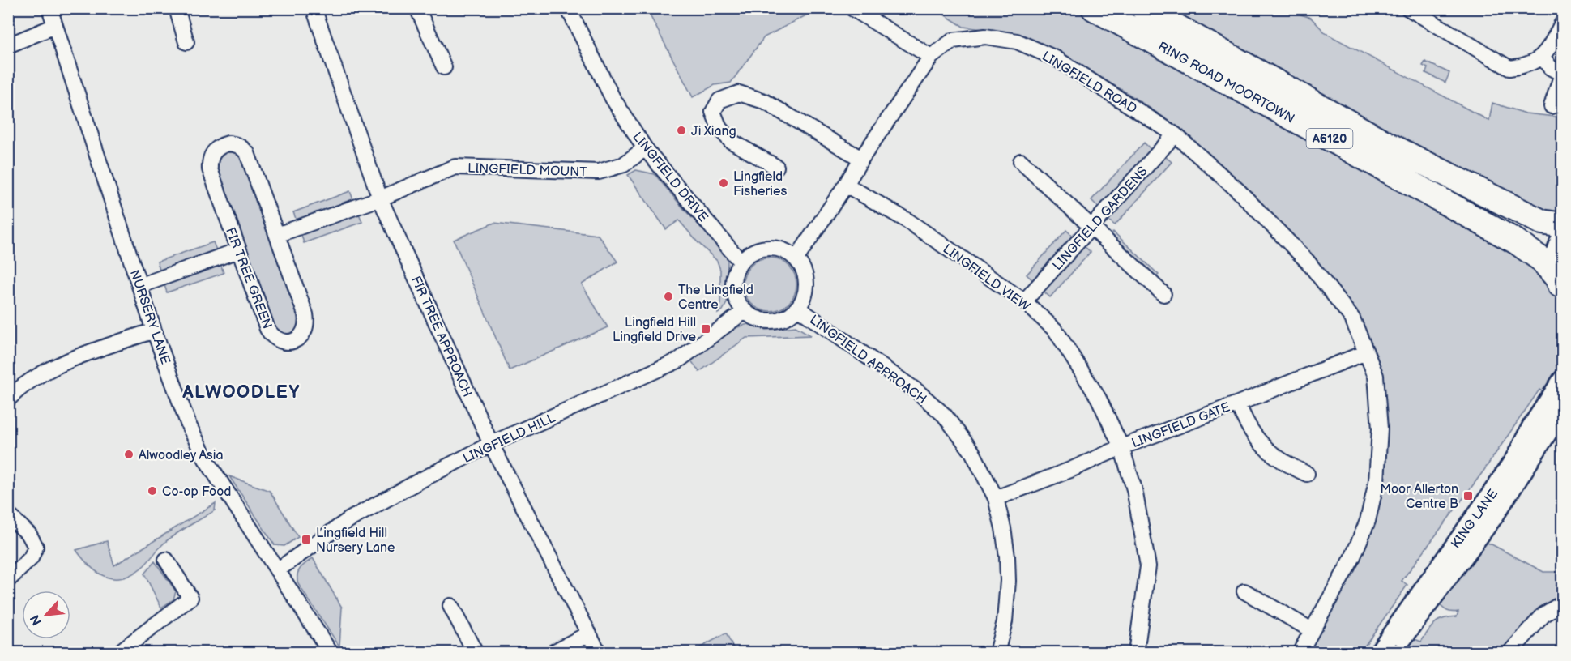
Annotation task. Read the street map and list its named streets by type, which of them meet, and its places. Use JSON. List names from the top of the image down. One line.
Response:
{"streets":{"highway":["RING ROAD MOORTOWN","A6120"],"street":["LINGFIELD ROAD","LINGFIELD MOUNT","LINGFIELD DRIVE","LINGFIELD GARDENS","LINGFIELD VIEW","FIR TREE GREEN","NURSERY LANE","FIR TREE APPROACH","LINGFIELD APPROACH","LINGFIELD GATE","LINGFIELD HILL","KING LANE"]},"crossings":[["LINGFIELD ROAD","LINGFIELD DRIVE"],["LINGFIELD ROAD","LINGFIELD GARDENS"],["LINGFIELD ROAD","LINGFIELD VIEW"],["LINGFIELD ROAD","LINGFIELD APPROACH"],["LINGFIELD ROAD","LINGFIELD GATE"],["LINGFIELD ROAD","LINGFIELD HILL"],["RING ROAD MOORTOWN","A6120"],["LINGFIELD MOUNT","LINGFIELD DRIVE"],["LINGFIELD MOUNT","FIR TREE GREEN"],["LINGFIELD MOUNT","FIR TREE APPROACH"],["LINGFIELD DRIVE","LINGFIELD APPROACH"],["LINGFIELD DRIVE","LINGFIELD HILL"],["LINGFIELD GARDENS","LINGFIELD VIEW"],["LINGFIELD VIEW","LINGFIELD GATE"],["NURSERY LANE","LINGFIELD HILL"],["FIR TREE APPROACH","LINGFIELD HILL"],["LINGFIELD APPROACH","LINGFIELD GATE"],["LINGFIELD APPROACH","LINGFIELD HILL"]],"districts":["ALWOODLEY"],"places":{"other":["Ji Xiang","Lingfield Fisheries","The Lingfield Centre","Alwoodley Asia","Co-op Food"],"transit":["Lingfield Hill Lingfield Drive","Moor Allerton Centre B","Lingfield Hill Nursery Lane"]},"north":"bottom left"}
